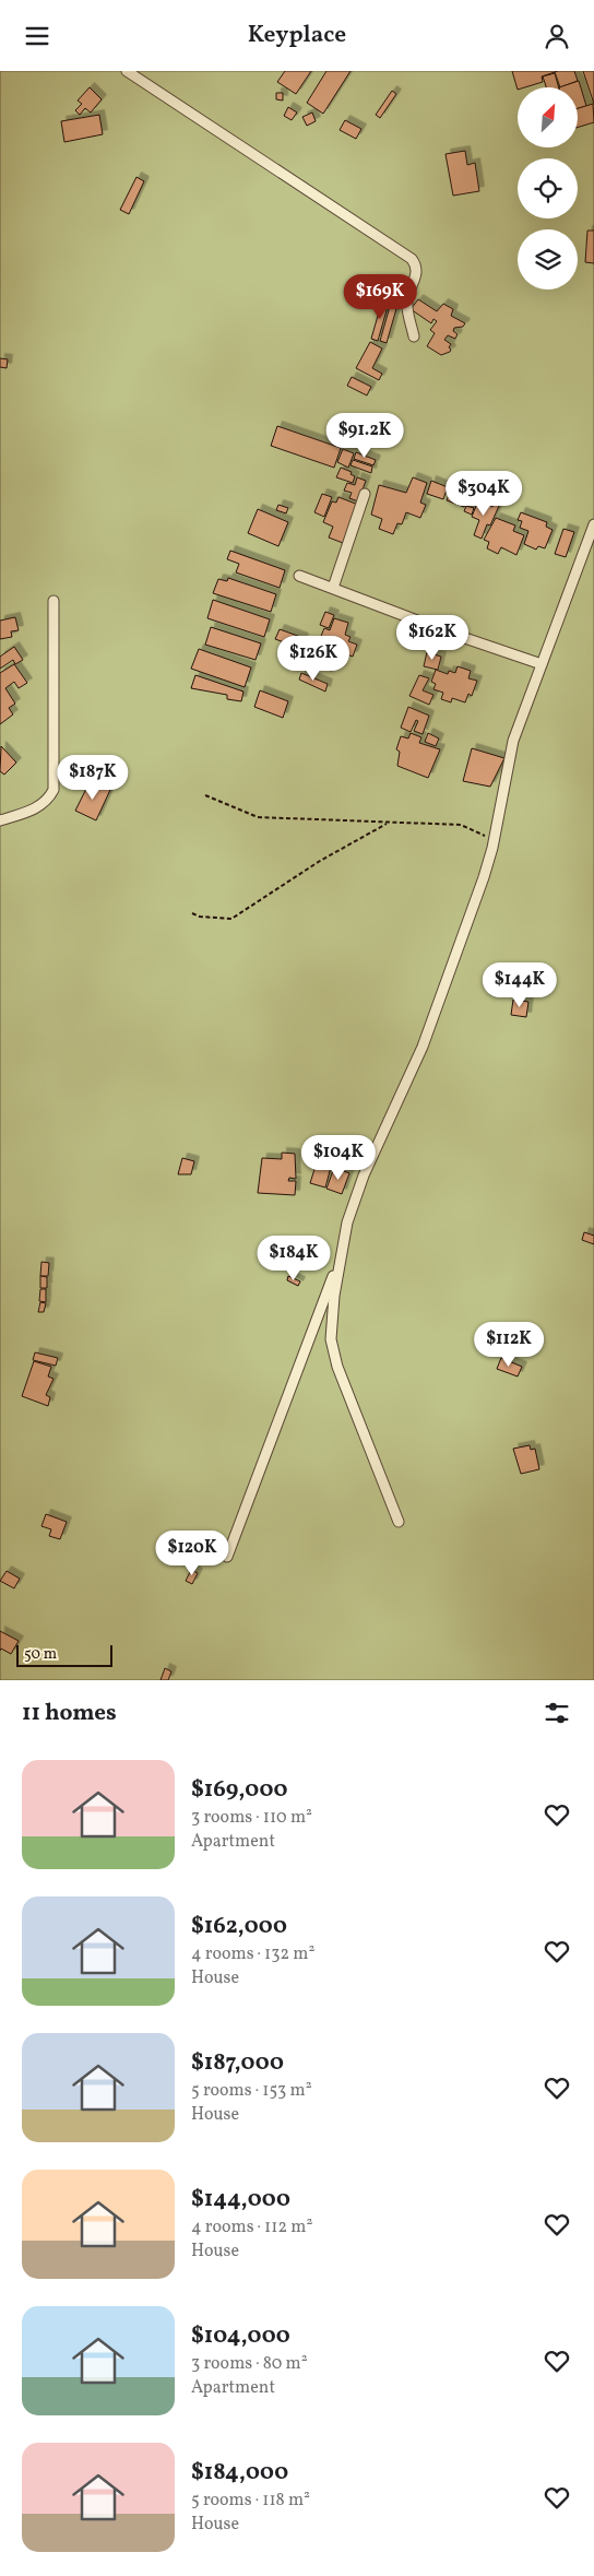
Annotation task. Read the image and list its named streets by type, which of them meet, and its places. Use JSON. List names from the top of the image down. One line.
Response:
{"scale_bar":"50 m","north":"top right","page":{"header":"Keyplace","price":["$169K","$91.2K","$304K","$162K","$126K","$187K","$144K","$104K","$184K","$112K","$120K"],"scale":"50 m","heading":"11 homes","list":[{"name":"$169,000","note":"3 rooms · 110 m² · Apartment"},{"name":"$162,000","note":"4 rooms · 132 m² · House"},{"name":"$187,000","note":"5 rooms · 153 m² · House"},{"name":"$144,000","note":"4 rooms · 112 m² · House"},{"name":"$104,000","note":"3 rooms · 80 m² · Apartment"},{"name":"$184,000","note":"5 rooms · 118 m² · House"}]}}
